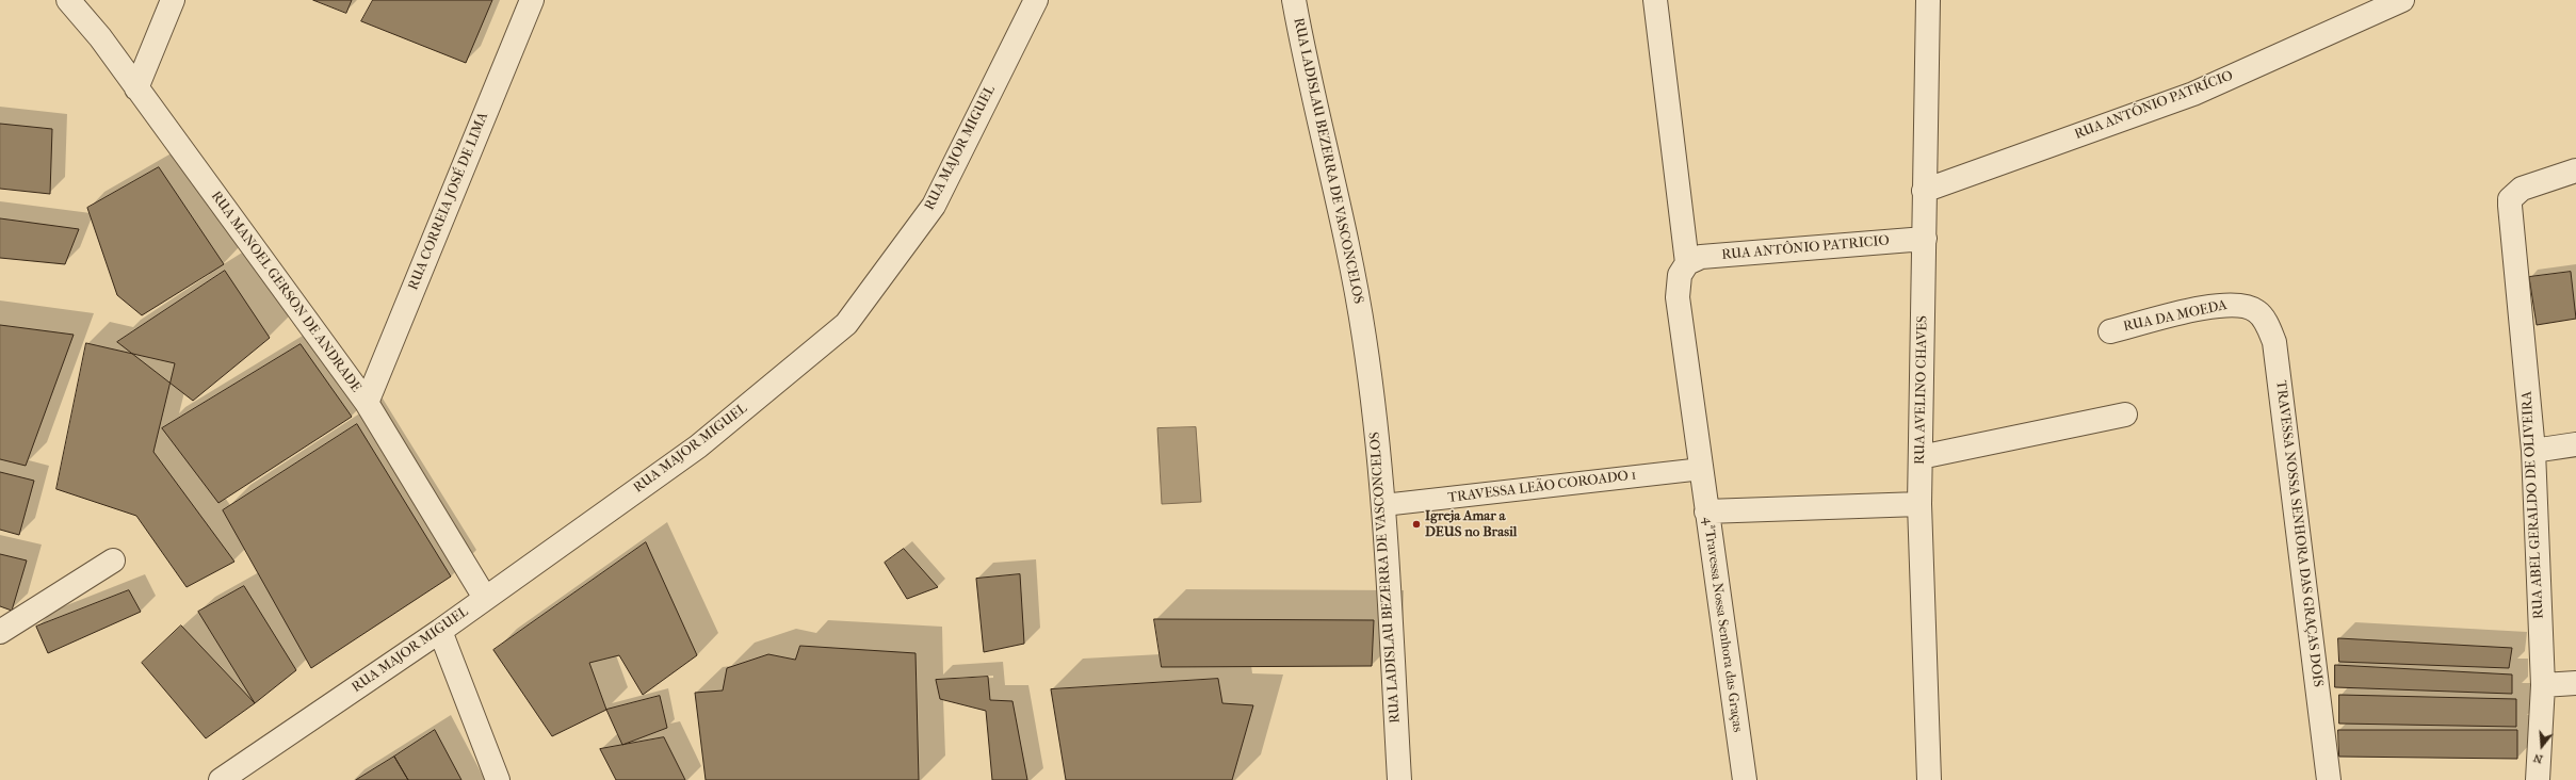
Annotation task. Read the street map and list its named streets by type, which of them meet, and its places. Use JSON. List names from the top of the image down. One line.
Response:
{"streets":{"street":["RUA ANTÔNIO PATRÍCIO","RUA MAJOR MIGUEL","RUA LADISLAU BEZERRA DE VASCONCELOS","RUA CORREIA JOSÉ DE LIMA","RUA ANTÔNIO PATRICIO","RUA MANOEL GERSON DE ANDRADE","RUA DA MOEDA","RUA AVELINO CHAVES","RUA ABEL GERALDO DE OLIVEIRA","TRAVESSA NOSSA SENHORA DAS GRAÇAS DOIS","4ªTravessa Nossa Senhora das Graças"],"lane":["TRAVESSA LEÃO COROADO 1"]},"crossings":[["RUA ANTÔNIO PATRÍCIO","RUA AVELINO CHAVES"],["RUA MAJOR MIGUEL","RUA MANOEL GERSON DE ANDRADE"],["RUA LADISLAU BEZERRA DE VASCONCELOS","TRAVESSA LEÃO COROADO 1"],["RUA CORREIA JOSÉ DE LIMA","RUA MANOEL GERSON DE ANDRADE"],["RUA ANTÔNIO PATRICIO","RUA AVELINO CHAVES"],["RUA ANTÔNIO PATRICIO","4ªTravessa Nossa Senhora das Graças"],["RUA DA MOEDA","TRAVESSA NOSSA SENHORA DAS GRAÇAS DOIS"],["TRAVESSA LEÃO COROADO 1","4ªTravessa Nossa Senhora das Graças"]],"places":["Igreja Amar a DEUS no Brasil"],"north":"bottom"}
